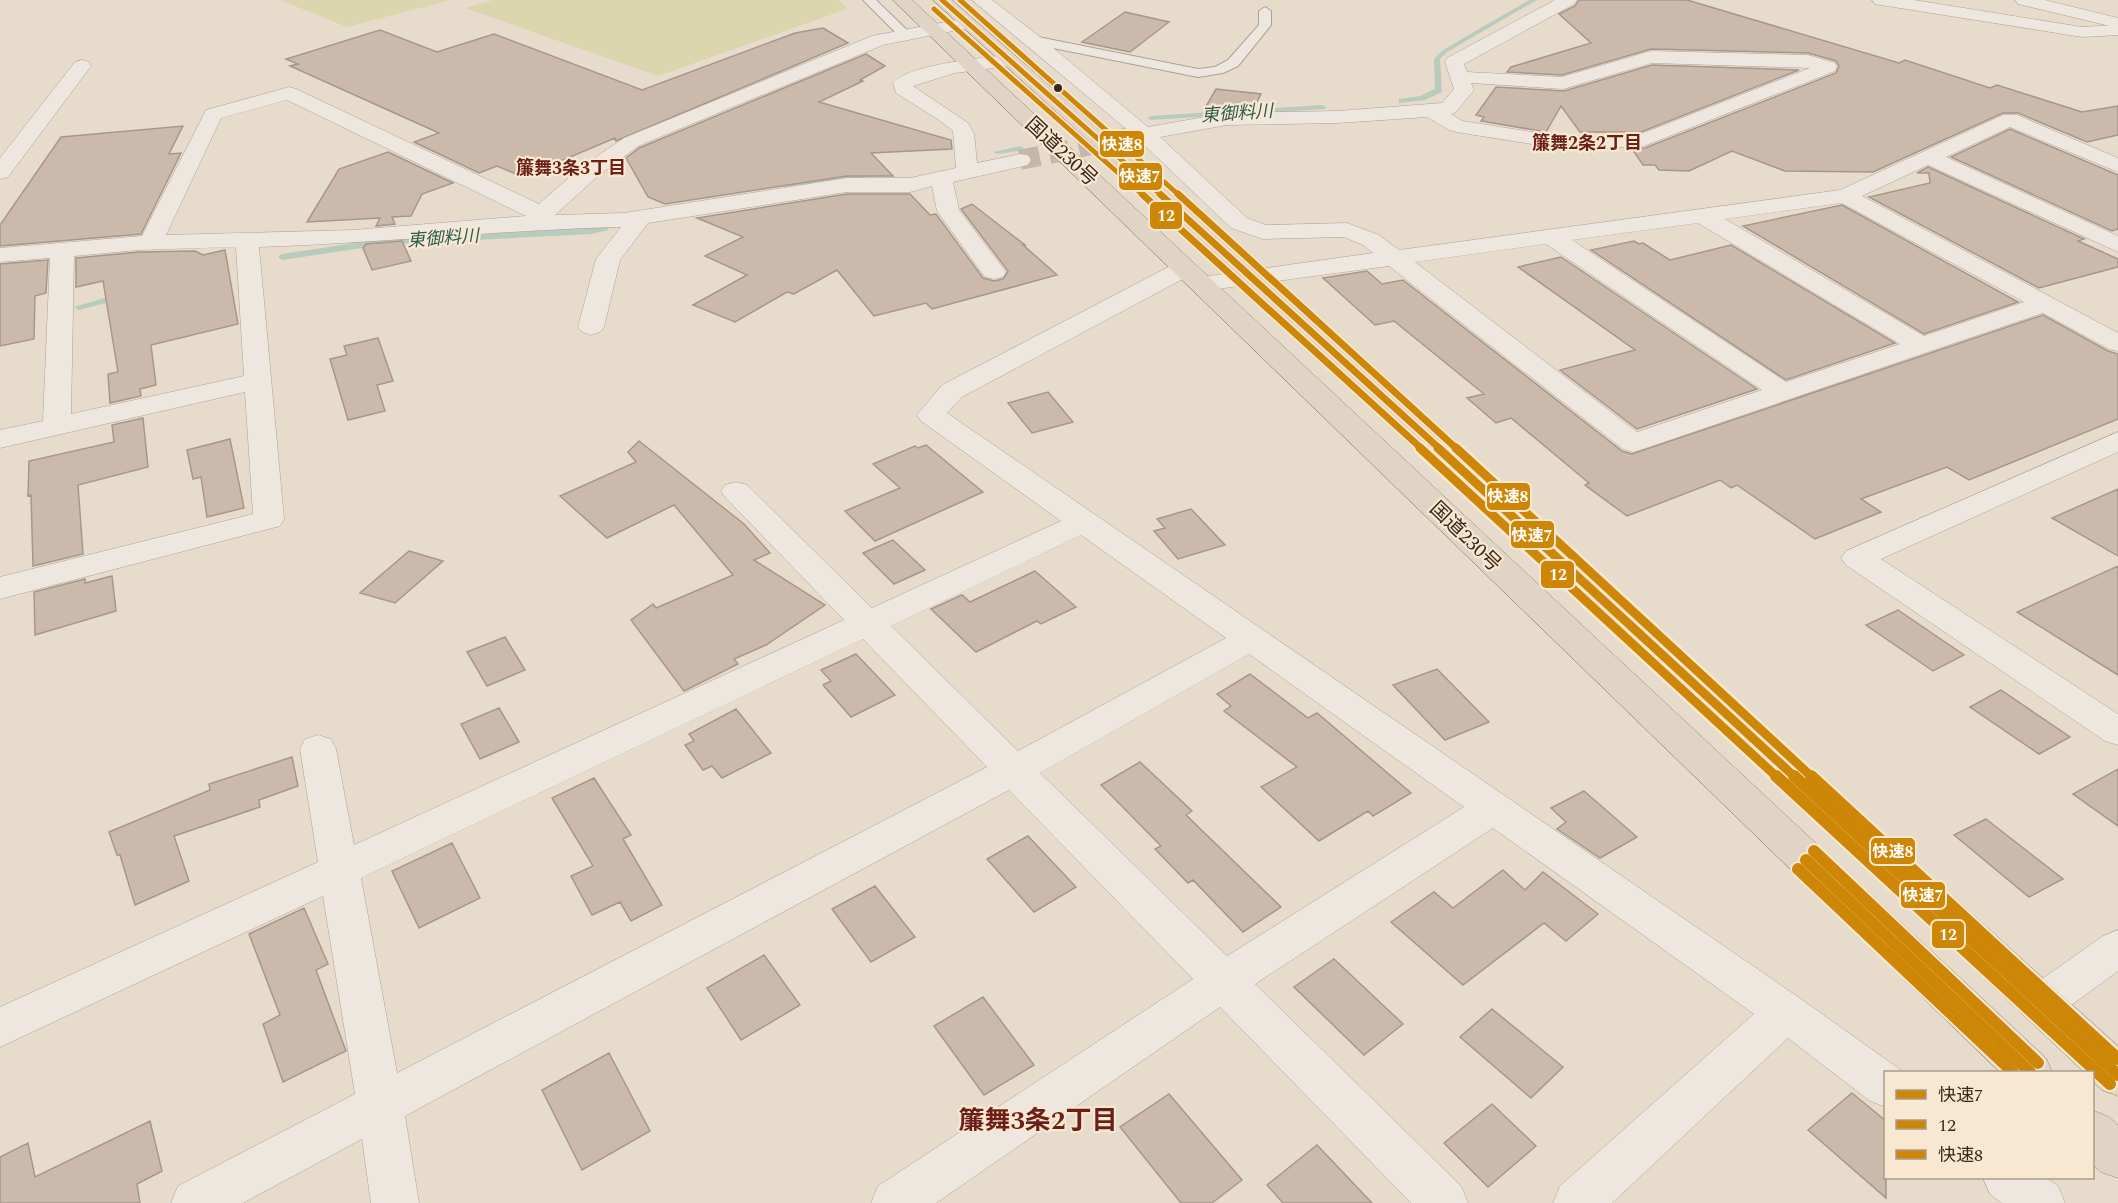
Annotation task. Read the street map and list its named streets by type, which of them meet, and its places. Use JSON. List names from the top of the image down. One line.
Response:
{"streets":{"highway":["国道230号"]},"districts":["簾舞2条2丁目","簾舞3条3丁目","簾舞3条2丁目"],"water":["東御料川"],"lines":["transit line 快速7","transit line 快速8","transit line 12"],"legend":["快速7","12","快速8"]}
